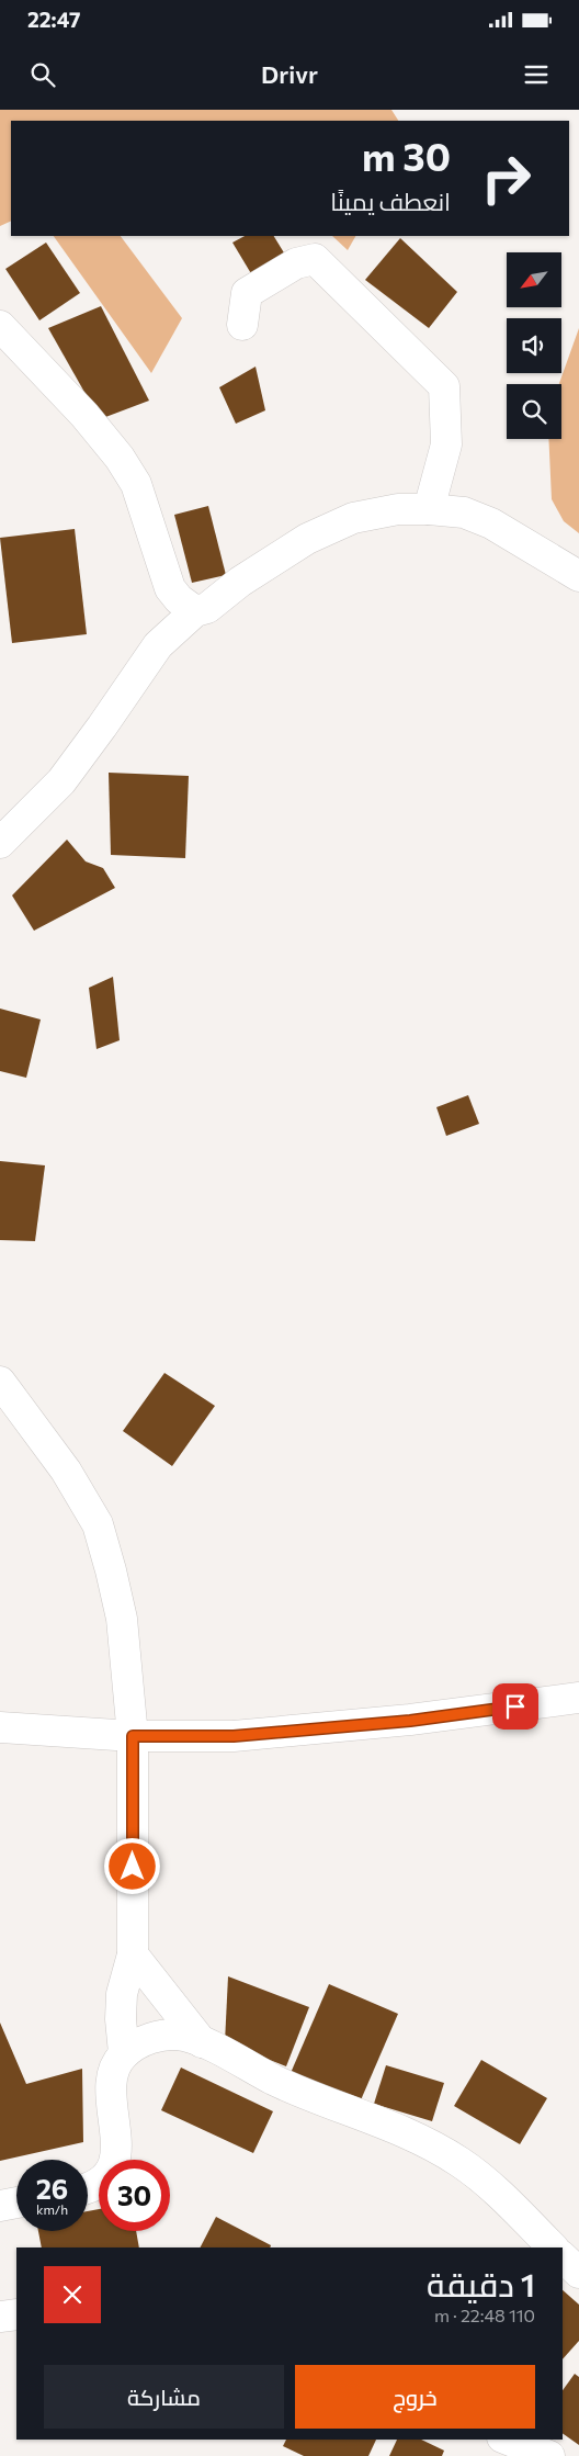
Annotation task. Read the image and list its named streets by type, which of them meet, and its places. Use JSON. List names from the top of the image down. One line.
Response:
{"north":"bottom left","page":{"status":"22:47","header":"Drivr","turn":["30 m","انعطف يمينًا"],"speed":"26 km/h","limit":"30","heading":["1 دقيقة","110 m · 22:48"],"buttons":["خروج","مشاركة"]}}
